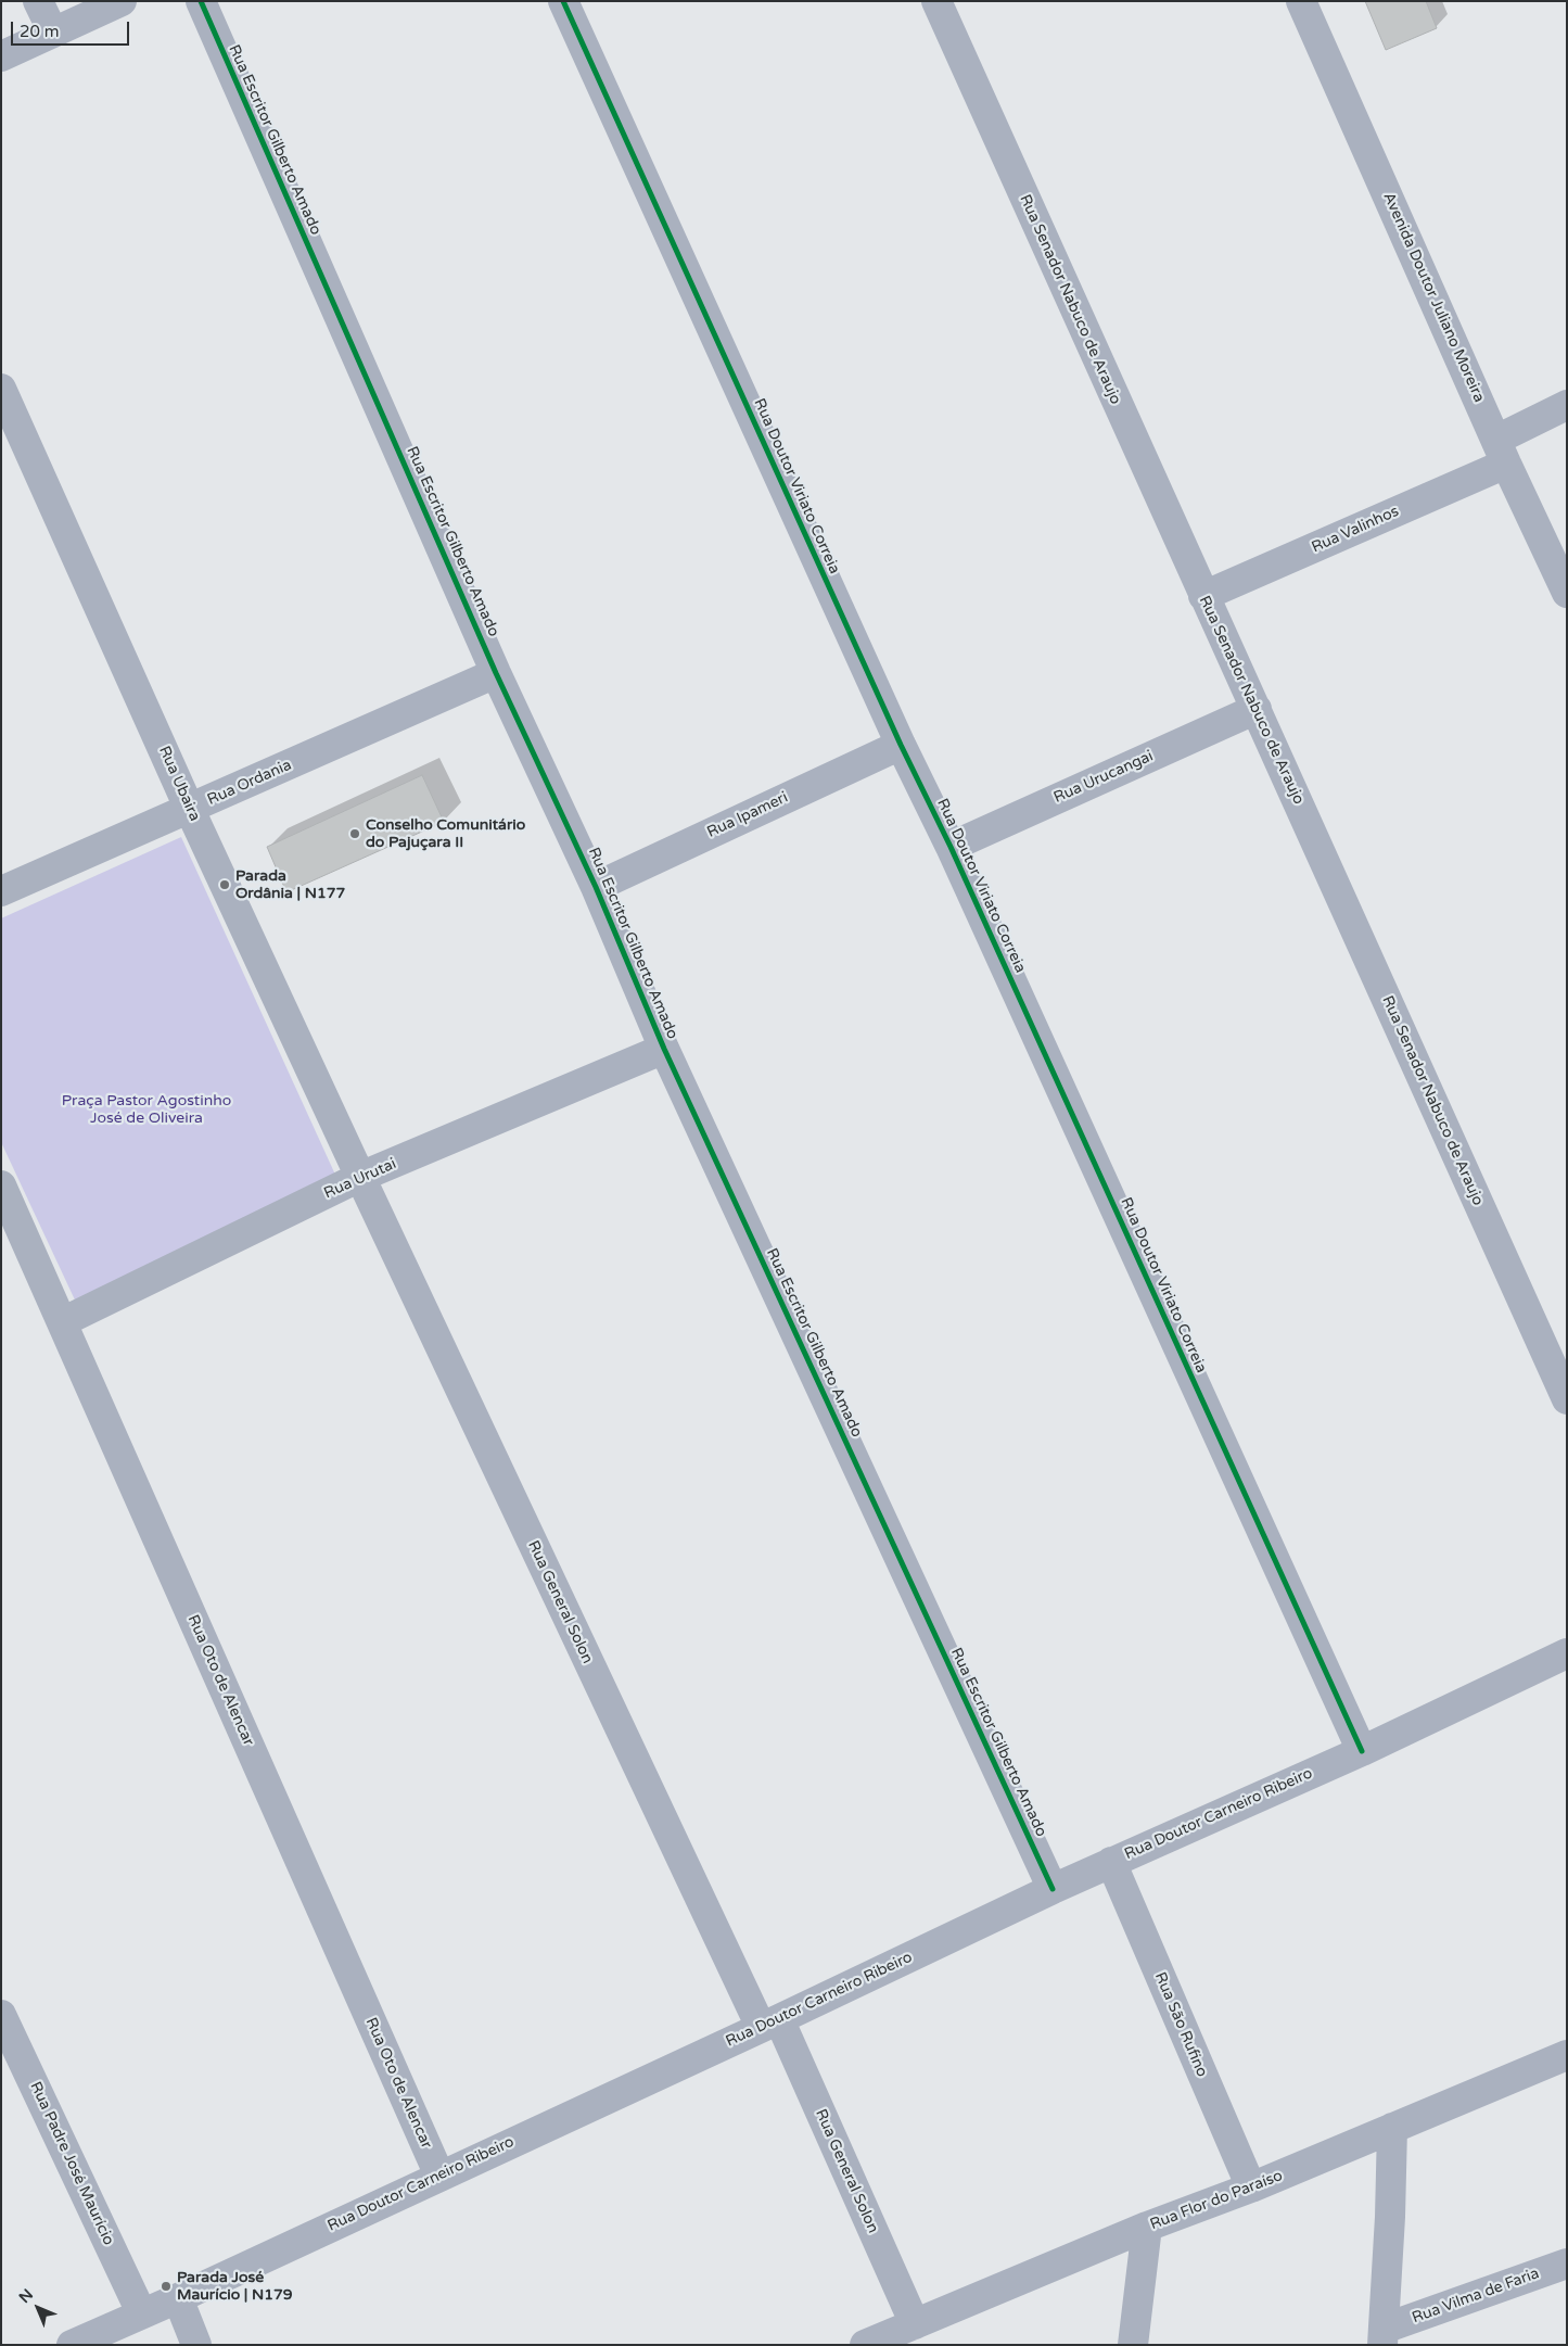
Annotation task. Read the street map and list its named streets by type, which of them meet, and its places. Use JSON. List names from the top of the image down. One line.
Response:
{"streets":{"street":["Rua Escritor Gilberto Amado","Avenida Doutor Juliano Moreira","Rua Senador Nabuco de Araujo","Rua Doutor Viriato Correia","Rua Valinhos","Rua Urucangai","Rua Ordania","Rua Ubaira","Rua Ipameri","Rua Urutai","Rua General Solon","Rua Oto de Alencar","Rua Doutor Carneiro Ribeiro","Rua São Rufino","Rua Padre José Maurício","Rua Flor do Paraíso","Rua Vilma de Faria"]},"crossings":[["Rua Escritor Gilberto Amado","Rua Ordania"],["Rua Escritor Gilberto Amado","Rua Ipameri"],["Rua Escritor Gilberto Amado","Rua Urutai"],["Rua Escritor Gilberto Amado","Rua Doutor Carneiro Ribeiro"],["Avenida Doutor Juliano Moreira","Rua Valinhos"],["Rua Senador Nabuco de Araujo","Rua Valinhos"],["Rua Senador Nabuco de Araujo","Rua Urucangai"],["Rua Doutor Viriato Correia","Rua Urucangai"],["Rua Doutor Viriato Correia","Rua Ipameri"],["Rua Doutor Viriato Correia","Rua Doutor Carneiro Ribeiro"],["Rua Ordania","Rua Ubaira"],["Rua Ubaira","Rua Urutai"],["Rua Ubaira","Rua General Solon"],["Rua Urutai","Rua General Solon"],["Rua Urutai","Rua Oto de Alencar"],["Rua General Solon","Rua Doutor Carneiro Ribeiro"],["Rua General Solon","Rua Flor do Paraíso"],["Rua Oto de Alencar","Rua Doutor Carneiro Ribeiro"],["Rua Doutor Carneiro Ribeiro","Rua São Rufino"],["Rua Doutor Carneiro Ribeiro","Rua Padre José Maurício"],["Rua São Rufino","Rua Flor do Paraíso"]],"parks":["Praça Pastor Agostinho José de Oliveira"],"places":["Conselho Comunitário do Pajuçara II","Parada Ordânia | N177","Parada José Maurício | N179"],"scale_bar":"20 m","north":"top left"}
